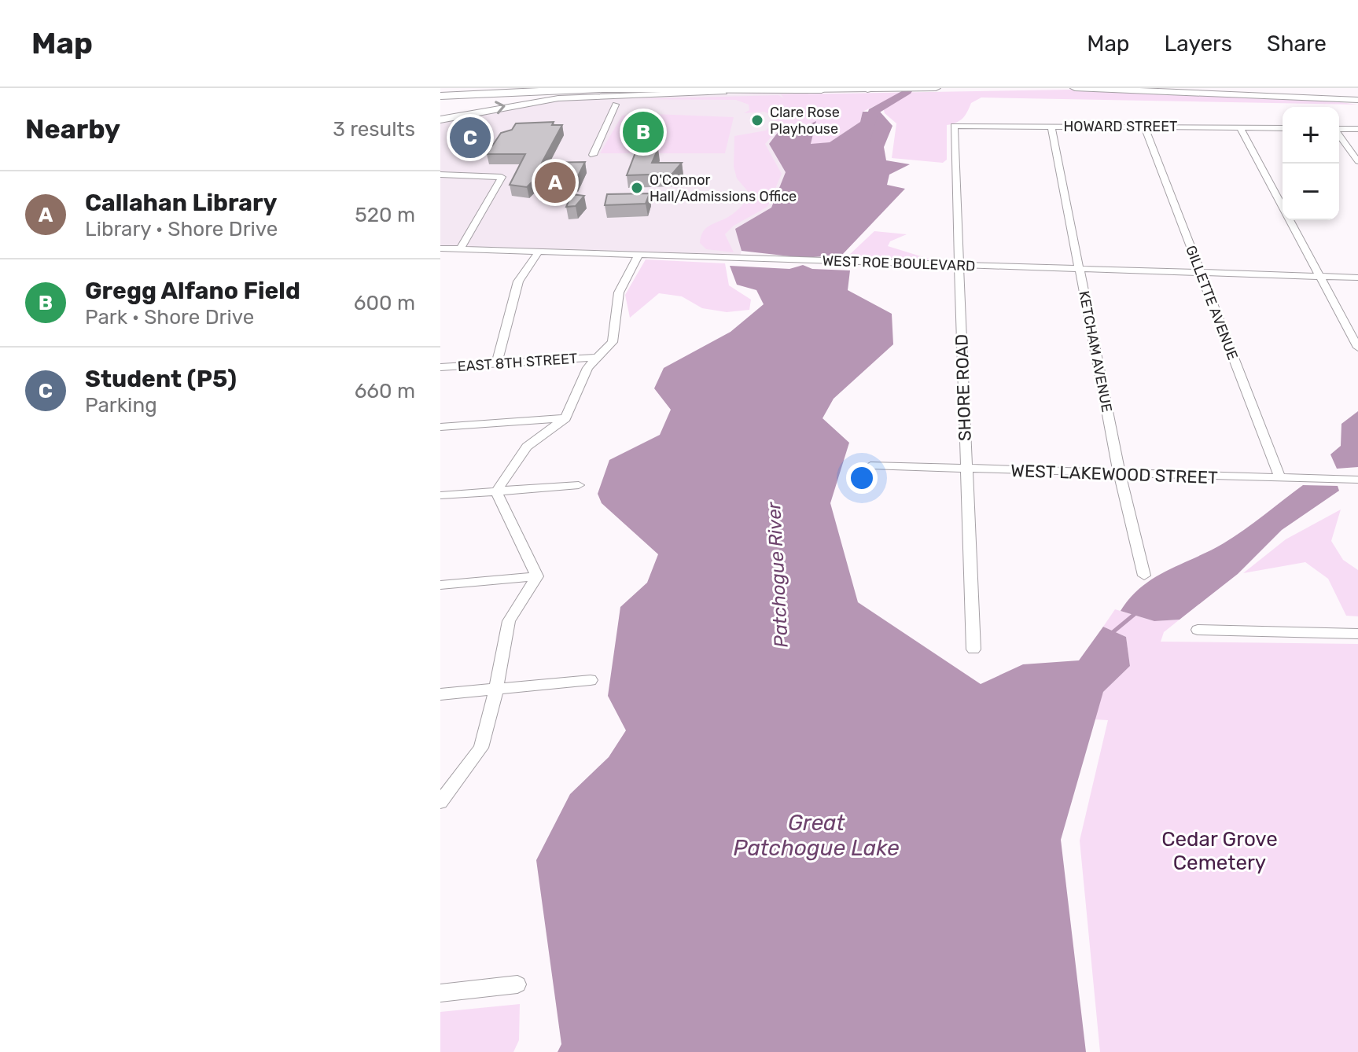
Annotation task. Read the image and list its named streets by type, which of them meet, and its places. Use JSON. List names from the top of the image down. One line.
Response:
{"streets":{"street":["HOWARD STREET","WEST ROE BOULEVARD","GILLETTE AVENUE","KETCHAM AVENUE","EAST 8TH STREET","SHORE ROAD","WEST LAKEWOOD STREET"]},"crossings":[["HOWARD STREET","GILLETTE AVENUE"],["HOWARD STREET","KETCHAM AVENUE"],["HOWARD STREET","SHORE ROAD"],["WEST ROE BOULEVARD","GILLETTE AVENUE"],["WEST ROE BOULEVARD","KETCHAM AVENUE"],["WEST ROE BOULEVARD","SHORE ROAD"],["GILLETTE AVENUE","WEST LAKEWOOD STREET"],["KETCHAM AVENUE","WEST LAKEWOOD STREET"],["SHORE ROAD","WEST LAKEWOOD STREET"]],"water":["Patchogue River","Great Patchogue Lake"],"parks":["Cedar Grove Cemetery"],"places":["Clare Rose Playhouse","O'Connor Hall/Admissions Office"],"page":{"header":"Map","nav":["Map","Layers","Share"],"heading":["Nearby","3 results"],"map_buttons":["+","−"],"pins":["B","C","A"],"list":[{"mark":"A","name":"Callahan Library","note":"Library · Shore Drive","value":"520 m"},{"mark":"B","name":"Gregg Alfano Field","note":"Park · Shore Drive","value":"600 m"},{"mark":"C","name":"Student (P5)","note":"Parking","value":"660 m"}]}}
